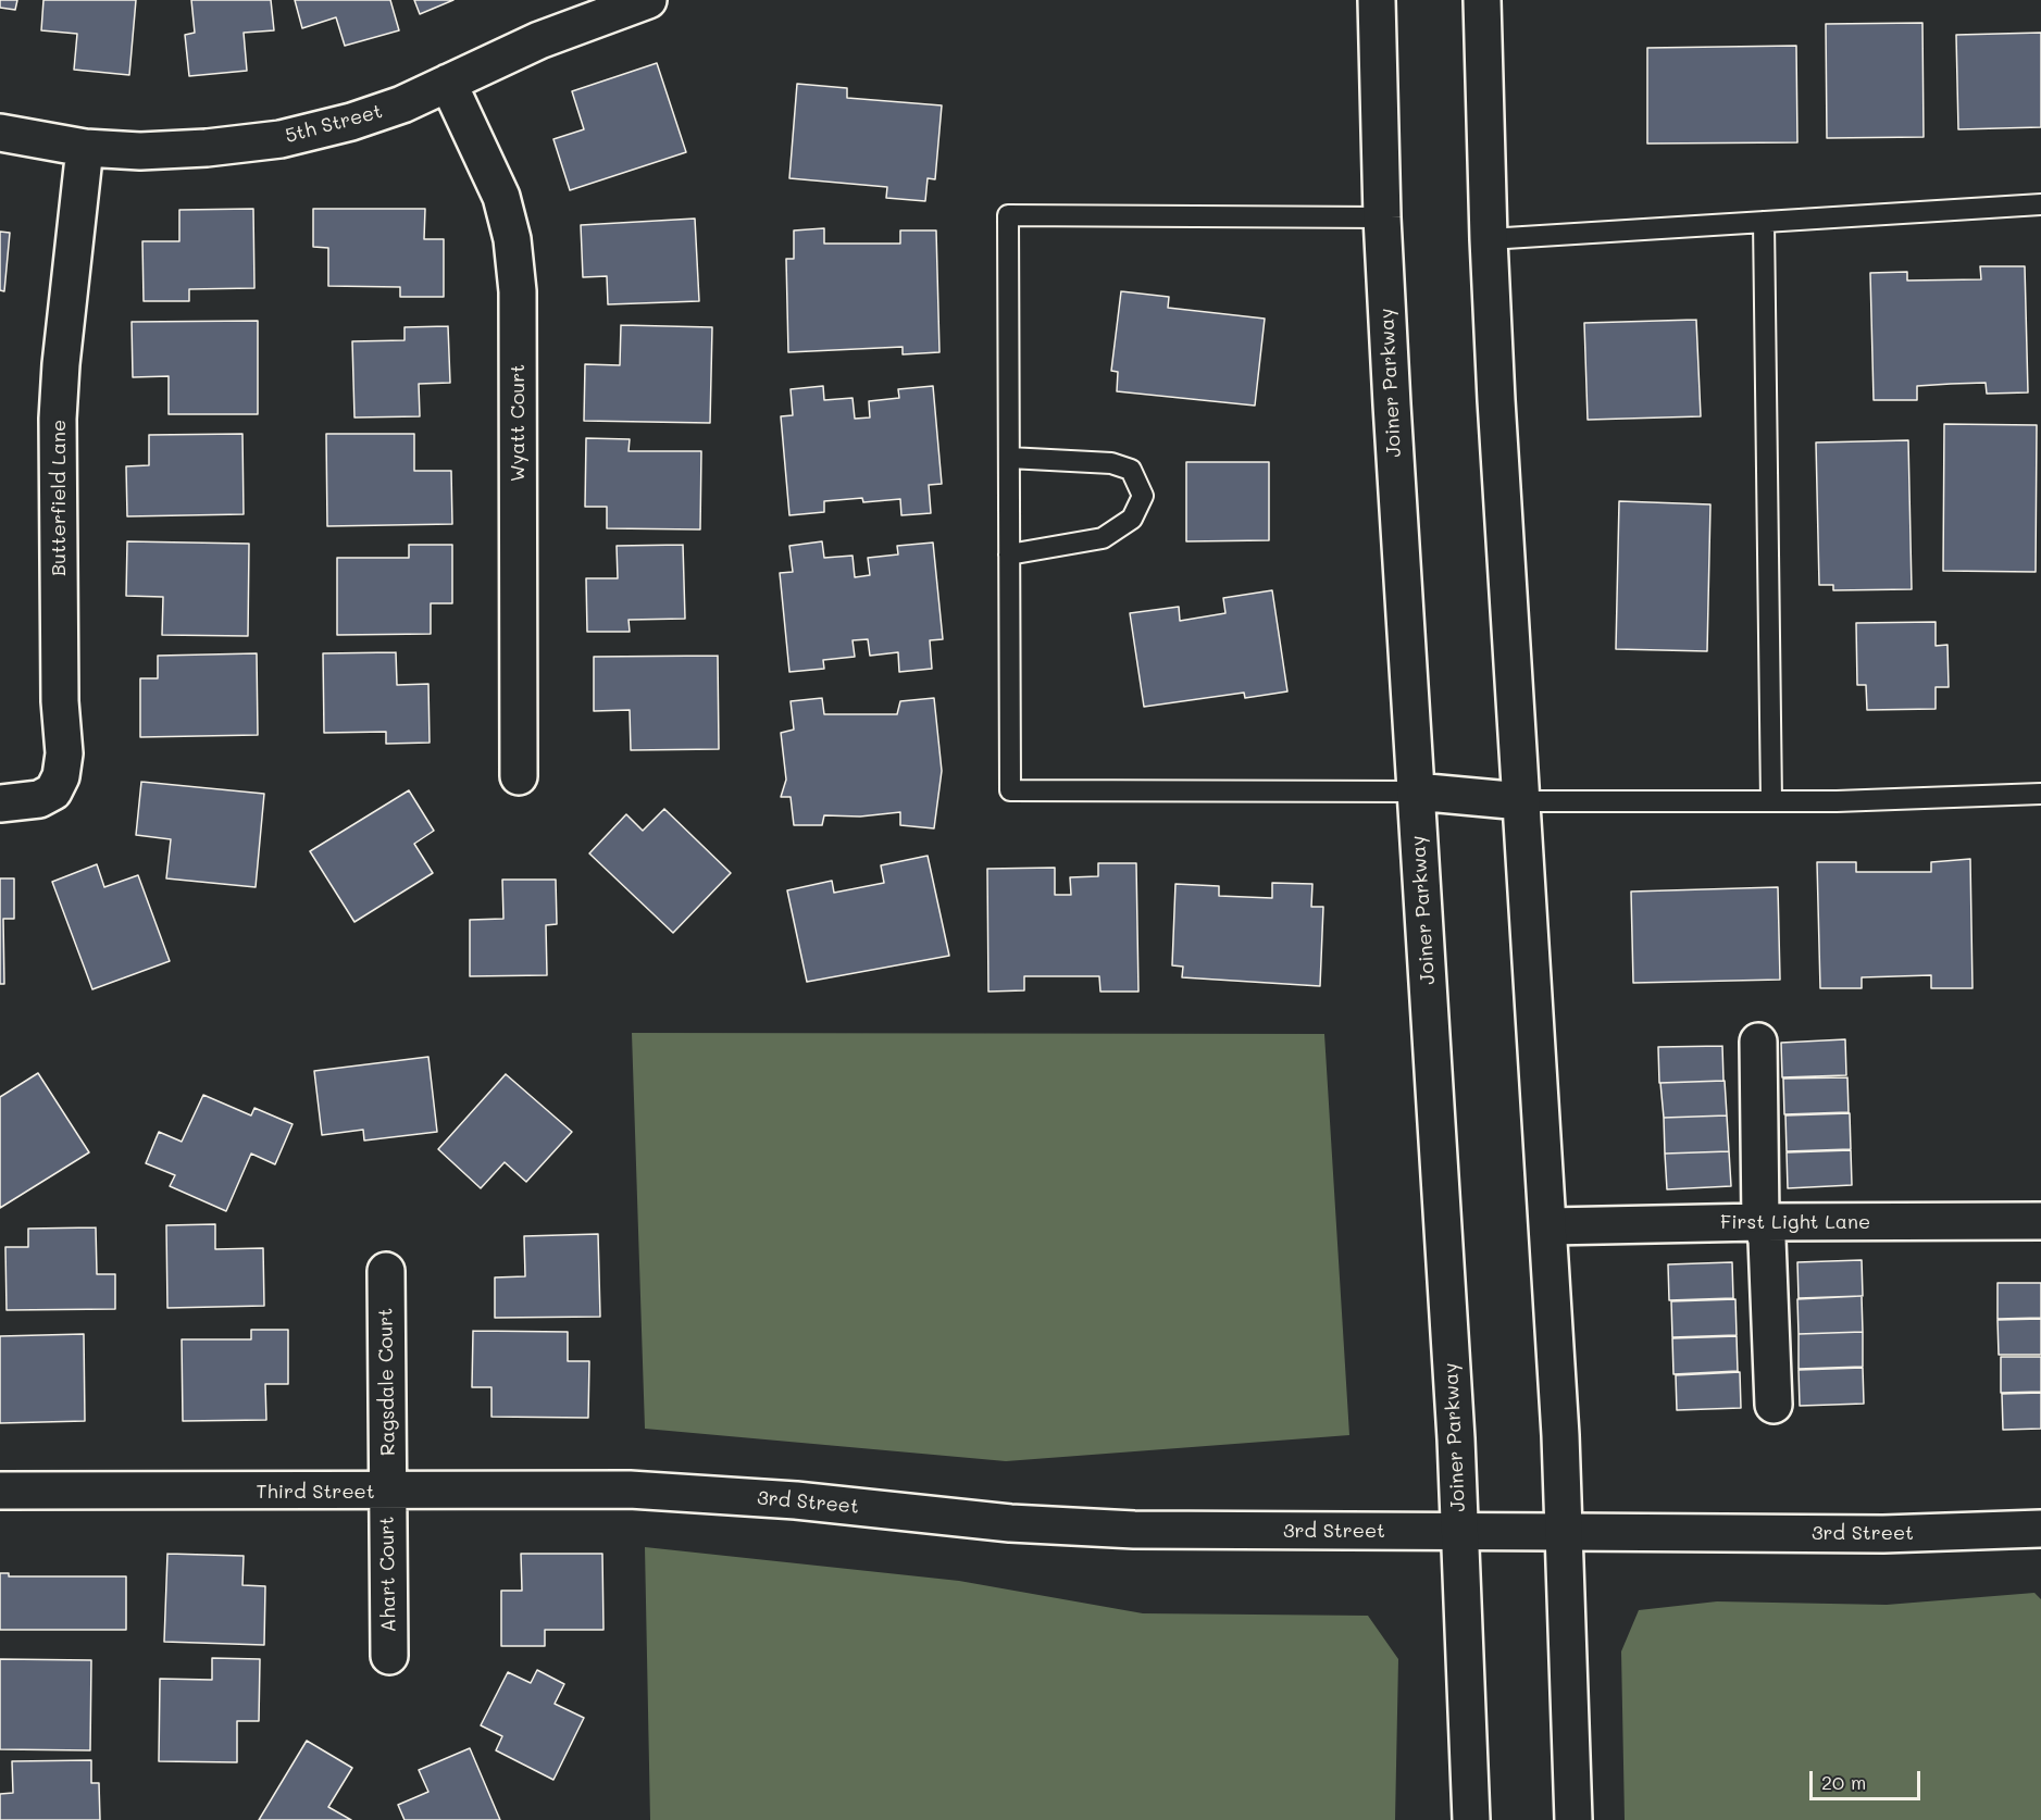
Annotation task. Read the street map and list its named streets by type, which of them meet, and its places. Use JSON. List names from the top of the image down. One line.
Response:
{"streets":{"street":["5th Street","Joiner Parkway","Wyatt Court","Butterfield Lane","First Light Lane","Ragsdale Court","Third Street","3rd Street","Ahart Court"]},"crossings":[["5th Street","Wyatt Court"],["5th Street","Butterfield Lane"],["Joiner Parkway","3rd Street"],["Ragsdale Court","Third Street"],["Ragsdale Court","Ahart Court"],["Third Street","3rd Street"],["Third Street","Ahart Court"]],"scale_bar":"20 m"}
